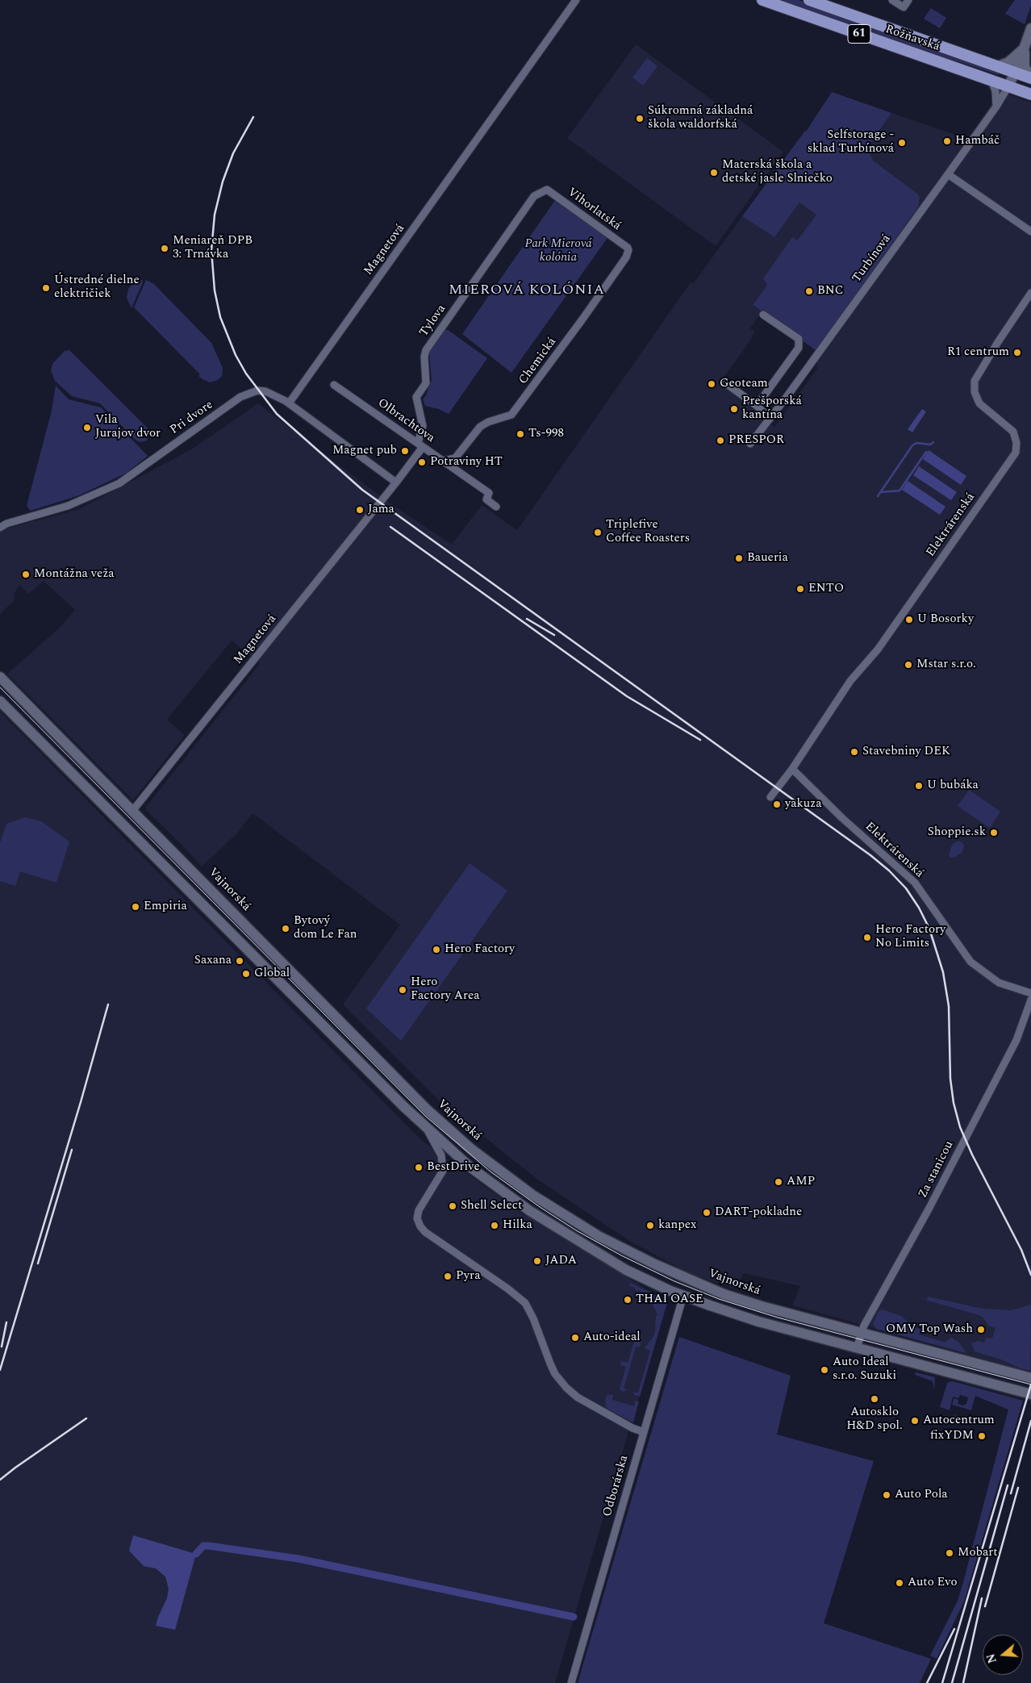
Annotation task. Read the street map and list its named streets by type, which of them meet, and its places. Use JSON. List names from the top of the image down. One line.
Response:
{"streets":{"main road":["61","Rožňavská","Vajnorská"],"street":["Vihorlatská","Magnetová","Turbínová","Tylova","Chemická","Pri dvore","Olbrachtova","Elektrárenská","Za stanicou","Odborárska"]},"crossings":[["Rožňavská","Turbínová"],["Vihorlatská","Tylova"],["Vihorlatská","Chemická"],["Magnetová","Tylova"],["Magnetová","Pri dvore"],["Magnetová","Olbrachtova"],["Magnetová","Vajnorská"],["Tylova","Olbrachtova"],["Chemická","Olbrachtova"],["Vajnorská","Za stanicou"]],"districts":["MIEROVÁ KOLÓNIA"],"parks":["Park Mierová kolónia"],"places":["Súkromná základná škola waldorfská","Hambáč","Selfstorage - sklad Turbínová","Materská škola a detské jasle Slniečko","Meniareň DPB 3: Trnávka","Ústredné dielne električiek","BNC","R1 centrum","Geoteam","Prešporská kantína","Vila Jurajov dvor","Ts-998","PRESPOR","Magnet pub","Potraviny HT","Jama","Triplefive Coffee Roasters","Baueria","Montážna veža","ENTO","U Bosorky","Mstar s.r.o.","Stavebniny DEK","U bubáka","yakuza","Shoppie.sk","Empiria","Bytový dom Le Fan","Hero Factory No Limits","Hero Factory","Saxana","Global","Hero Factory Area","BestDrive","AMP","Shell Select","DART-pokladne","Hilka","kanpex","JADA","Pyra","THAI OASE","OMV Top Wash","Auto-ideal","Auto Ideal s.r.o. Suzuki","Autosklo H&D spol.","Autocentrum","fixYDM","Auto Pola","Mobart","Auto Evo"],"north":"left"}
